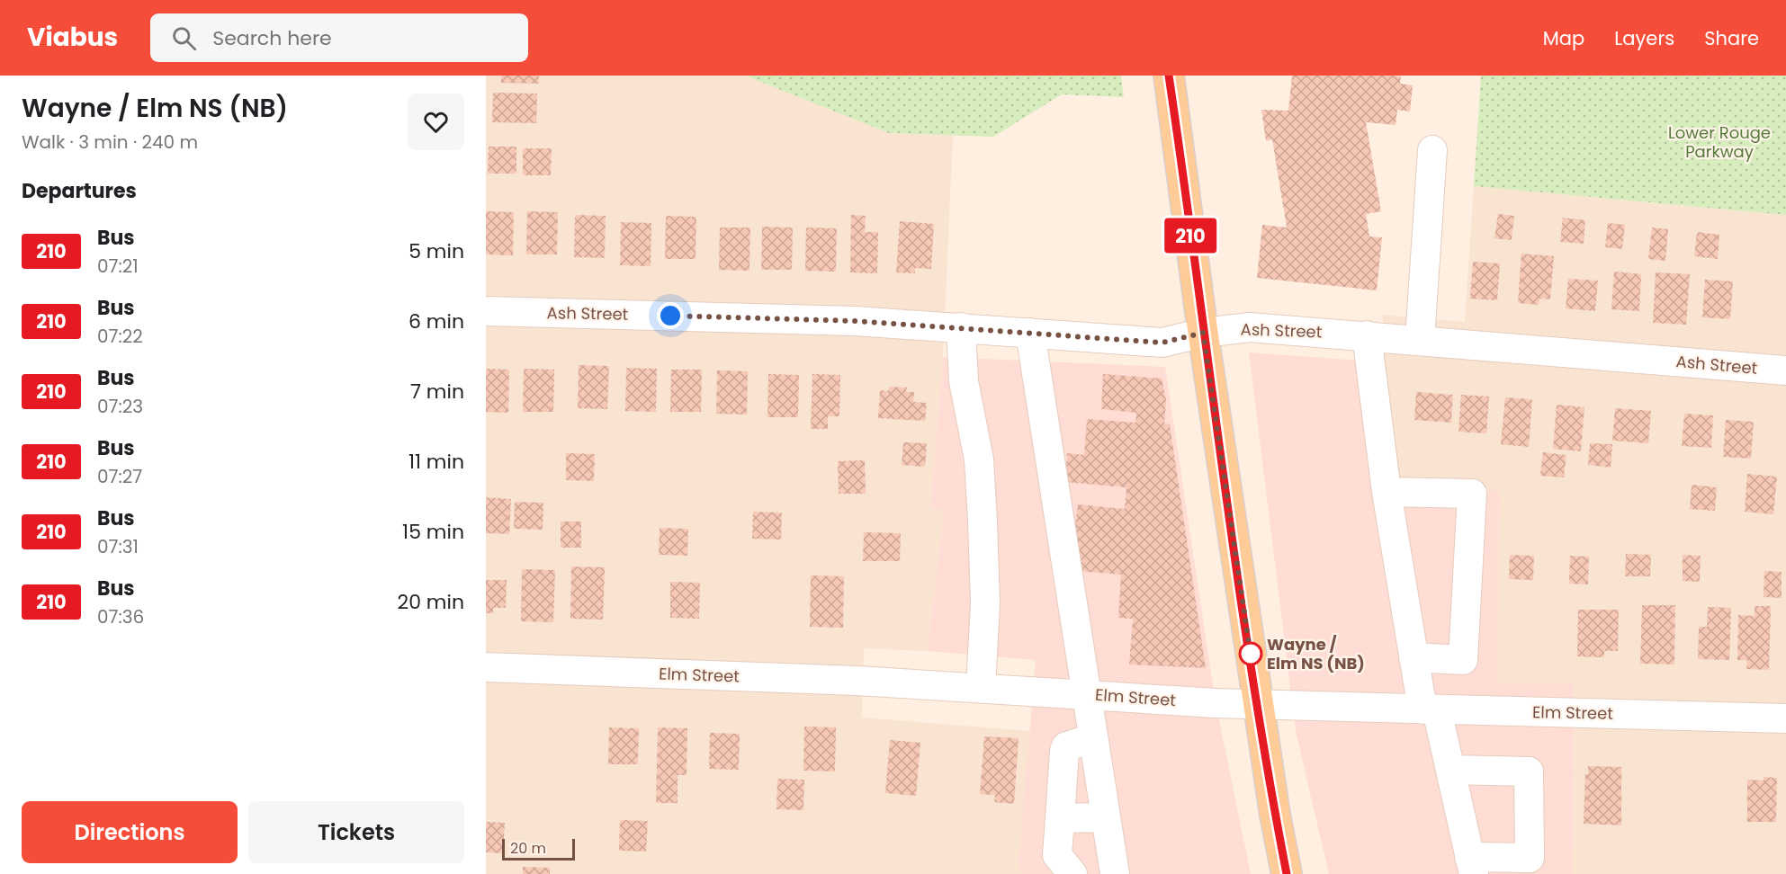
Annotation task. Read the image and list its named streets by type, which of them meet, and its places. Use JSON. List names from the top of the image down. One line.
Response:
{"streets":{"street":["Ash Street","Elm Street"]},"parks":["Lower Rouge Parkway"],"places":["Wayne / Elm NS (NB)"],"lines":["bus line 210"],"scale_bar":"20 m","page":{"header":"Viabus","search":"Search here","nav":["Map","Layers","Share"],"heading":[["Wayne / Elm NS (NB)","Walk · 3 min · 240 m"],"Departures"],"on_map":"210","list":[{"mark":"210","name":"Bus","note":"07:21","value":"5 min"},{"mark":"210","name":"Bus","note":"07:22","value":"6 min"},{"mark":"210","name":"Bus","note":"07:23","value":"7 min"},{"mark":"210","name":"Bus","note":"07:27","value":"11 min"},{"mark":"210","name":"Bus","note":"07:31","value":"15 min"},{"mark":"210","name":"Bus","note":"07:36","value":"20 min"}],"buttons":["Directions","Tickets"],"scale":"20 m"}}
